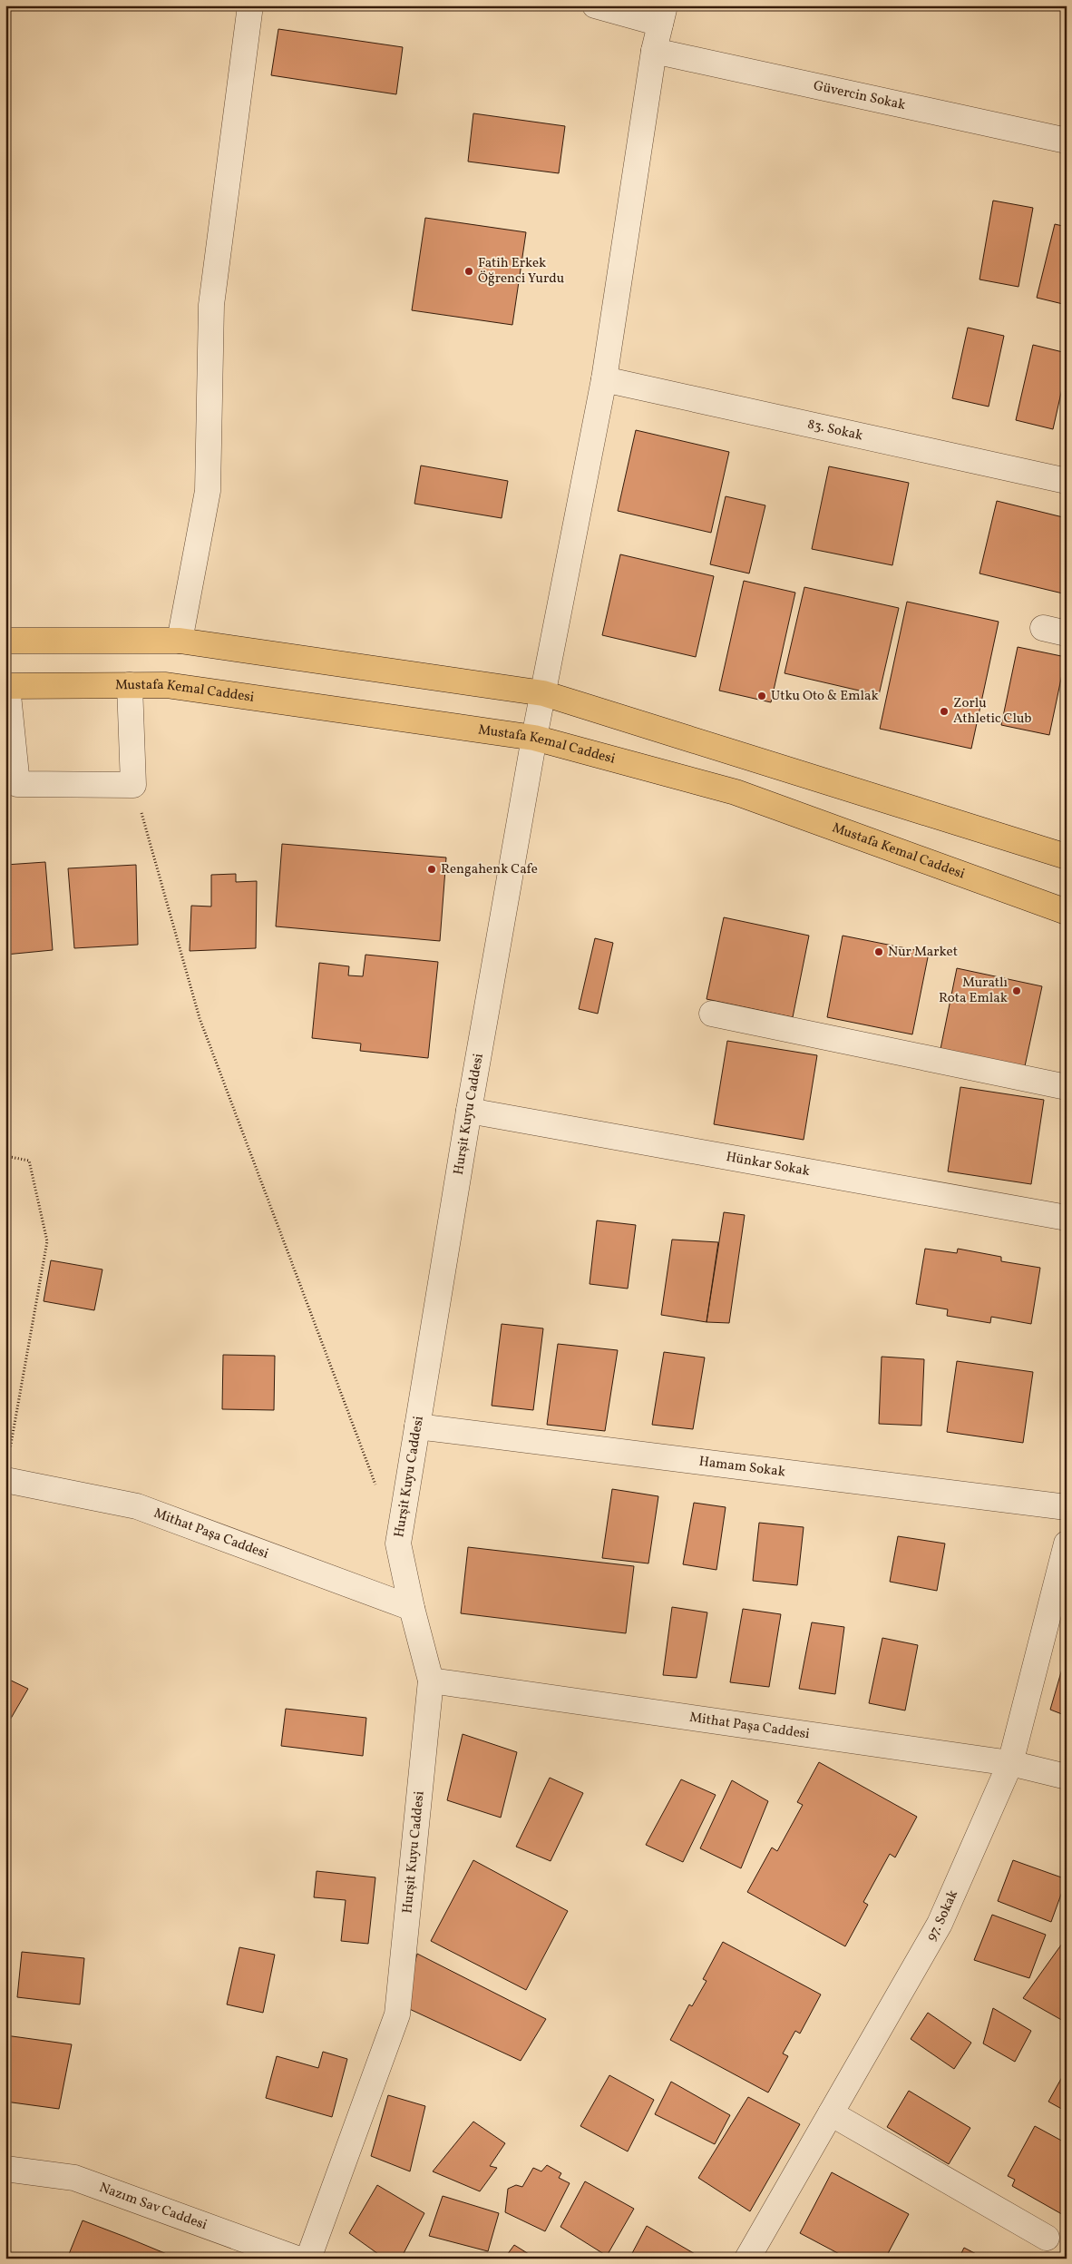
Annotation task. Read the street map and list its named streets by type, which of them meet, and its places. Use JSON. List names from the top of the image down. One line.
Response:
{"streets":{"main road":["Mustafa Kemal Caddesi"],"street":["Güvercin Sokak","83. Sokak","Hurşit Kuyu Caddesi","Hünkar Sokak","Hamam Sokak","Mithat Paşa Caddesi","97. Sokak","Nazım Sav Caddesi"]},"crossings":[["Güvercin Sokak","Hurşit Kuyu Caddesi"],["83. Sokak","Hurşit Kuyu Caddesi"],["Mustafa Kemal Caddesi","Hurşit Kuyu Caddesi"],["Hurşit Kuyu Caddesi","Hünkar Sokak"],["Hurşit Kuyu Caddesi","Hamam Sokak"],["Hurşit Kuyu Caddesi","Mithat Paşa Caddesi"],["Mithat Paşa Caddesi","97. Sokak"]],"places":["Fatih Erkek Öğrenci Yurdu","Utku Oto & Emlak","Zorlu Athletic Club","Rengahenk Cafe","Nur Market","Muratlı Rota Emlak"]}
